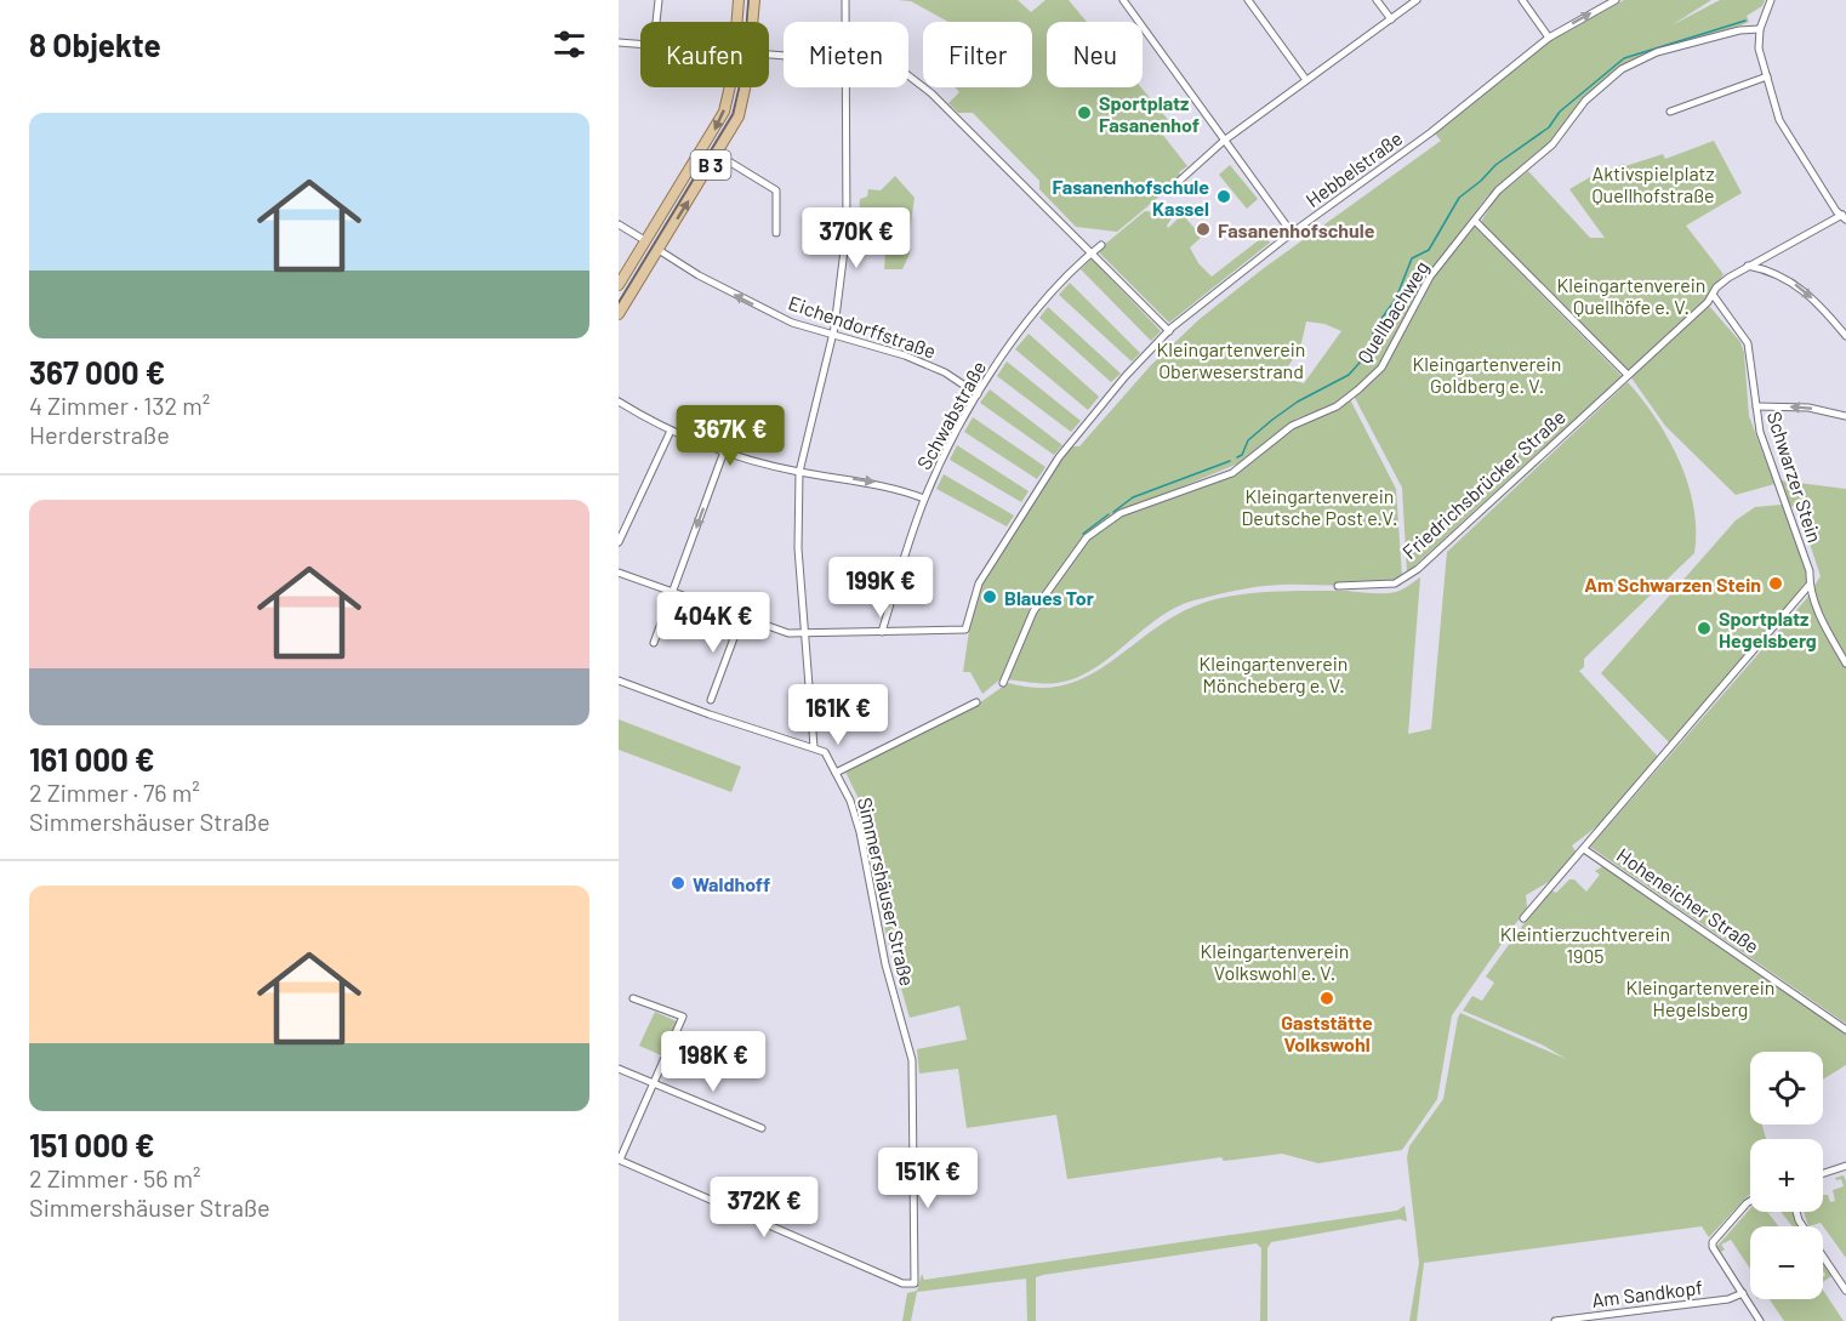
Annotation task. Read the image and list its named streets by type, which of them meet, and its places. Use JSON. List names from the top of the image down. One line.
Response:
{"streets":{"main road":["B 3"],"street":["Hebbelstraße","Quellbachweg","Eichendorffstraße","Schwabstraße","Schwarzer Stein","Friedrichsbrücker Straße","Simmershäuser Straße","Hoheneicher Straße","Am Sandkopf"]},"crossings":[["B 3","Eichendorffstraße"],["Hebbelstraße","Schwabstraße"],["Eichendorffstraße","Schwabstraße"],["Schwarzer Stein","Friedrichsbrücker Straße"]],"one_way":["Eichendorffstraße"],"parks":["Aktivspielplatz Quellhofstraße","Kleingartenverein Quellhöfe e. V.","Kleingartenverein Oberweserstrand","Kleingartenverein Goldberg e. V.","Kleingartenverein Deutsche Post e.V.","Kleingartenverein Möncheberg e. V.","Kleintierzuchtverein 1905","Kleingartenverein Volkswohl e. V.","Kleingartenverein Hegelsberg"],"places":["Sportplatz Fasanenhof","Fasanenhofschule Kassel","Fasanenhofschule","Am Schwarzen Stein","Blaues Tor","Sportplatz Hegelsberg","Waldhoff","Gaststätte Volkswohl"],"page":{"heading":"8 Objekte","chip":["Kaufen","Mieten","Filter","Neu"],"list":[{"name":"367 000 €","note":"4 Zimmer · 132 m² · Herderstraße"},{"name":"161 000 €","note":"2 Zimmer · 76 m² · Simmershäuser Straße"},{"name":"151 000 €","note":"2 Zimmer · 56 m² · Simmershäuser Straße"}],"price":["370K €","367K €","199K €","404K €","161K €","198K €","151K €","372K €"],"map_buttons":["+","−"]}}
